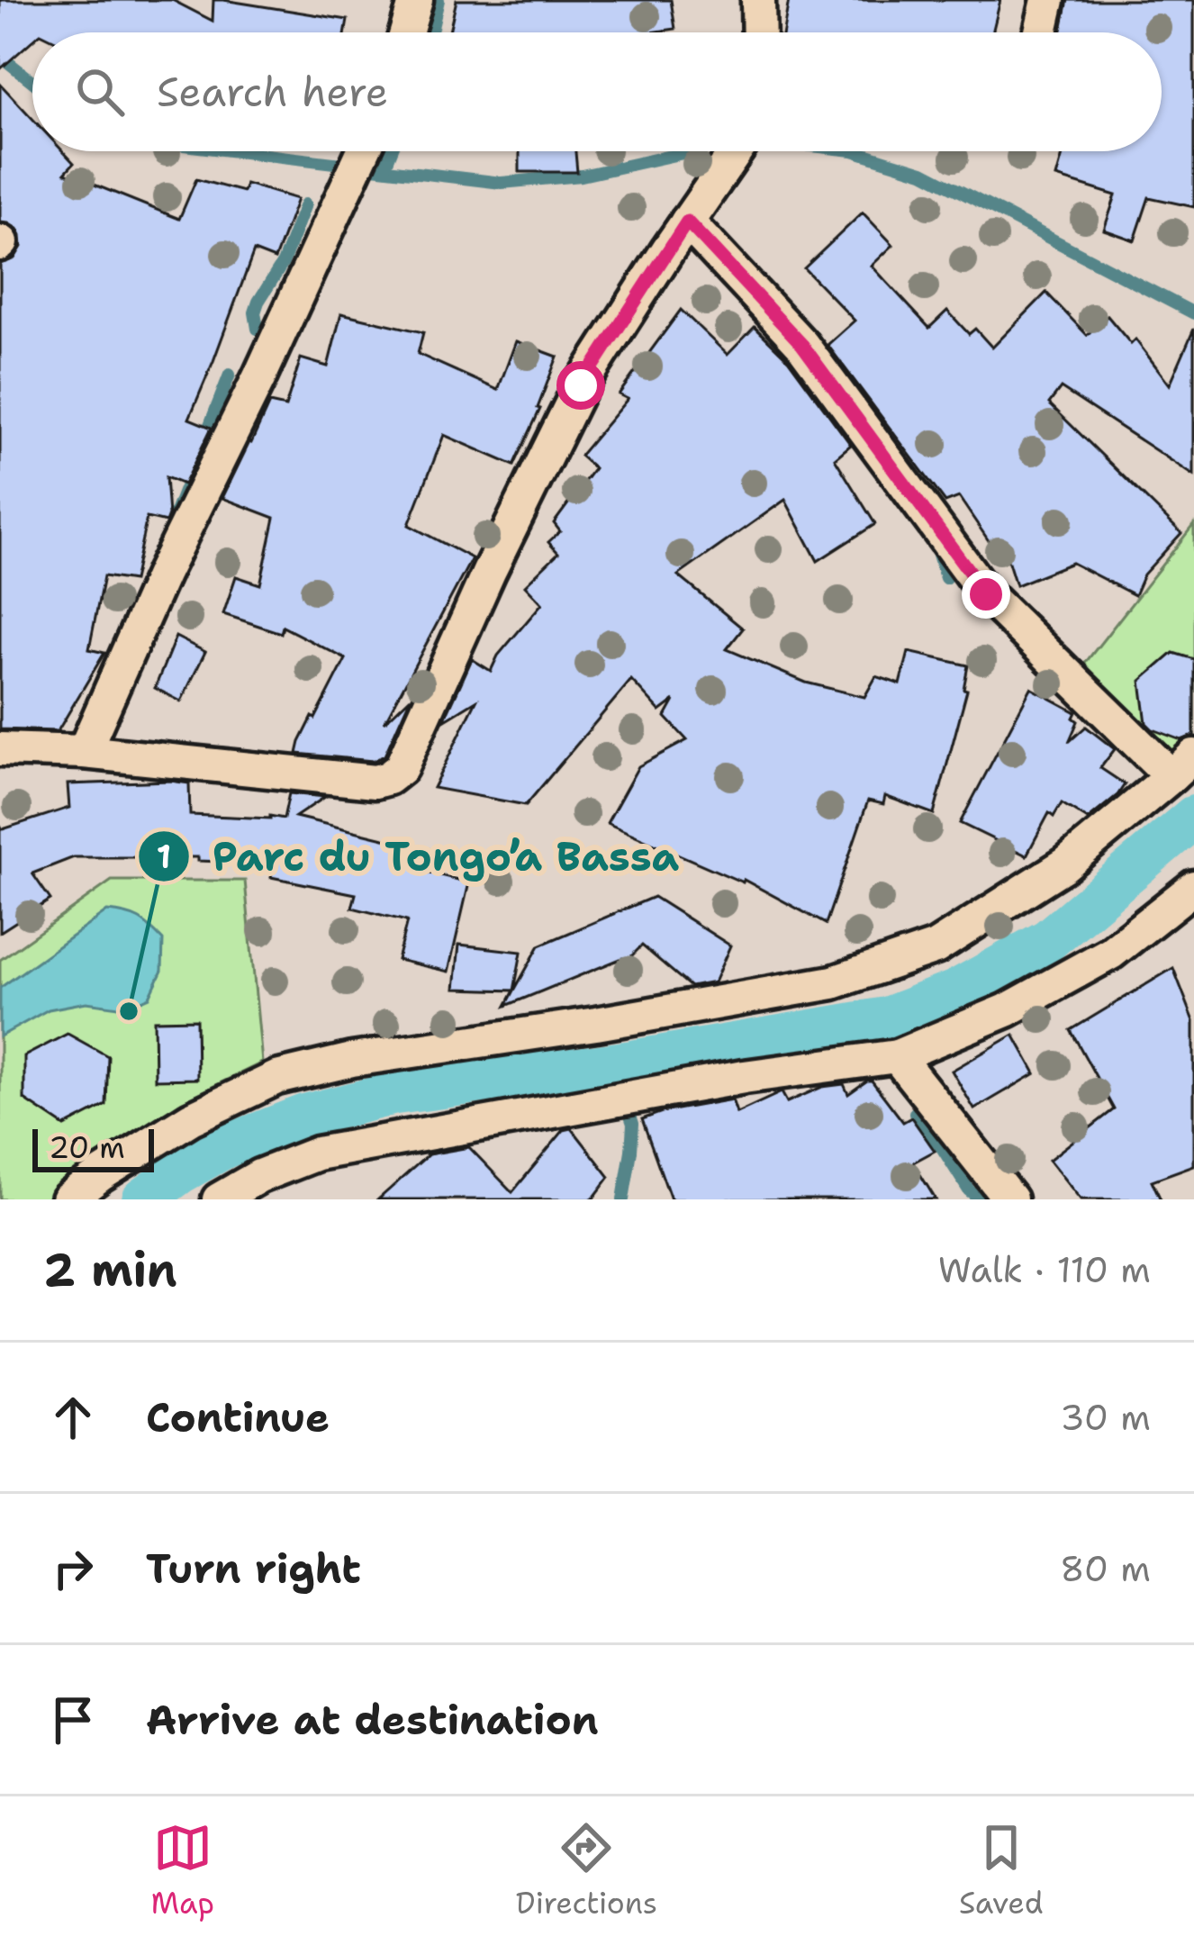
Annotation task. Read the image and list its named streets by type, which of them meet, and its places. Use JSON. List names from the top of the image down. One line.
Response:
{"places":["Parc du Tongo’a Bassa"],"scale_bar":"20 m","page":{"search":"Search here","scale":"20 m","heading":["2 min","Walk · 110 m"],"list":[["Continue","30 m"],["Turn right","80 m"],"Arrive at destination"],"nav":["Map","Directions","Saved"]}}
